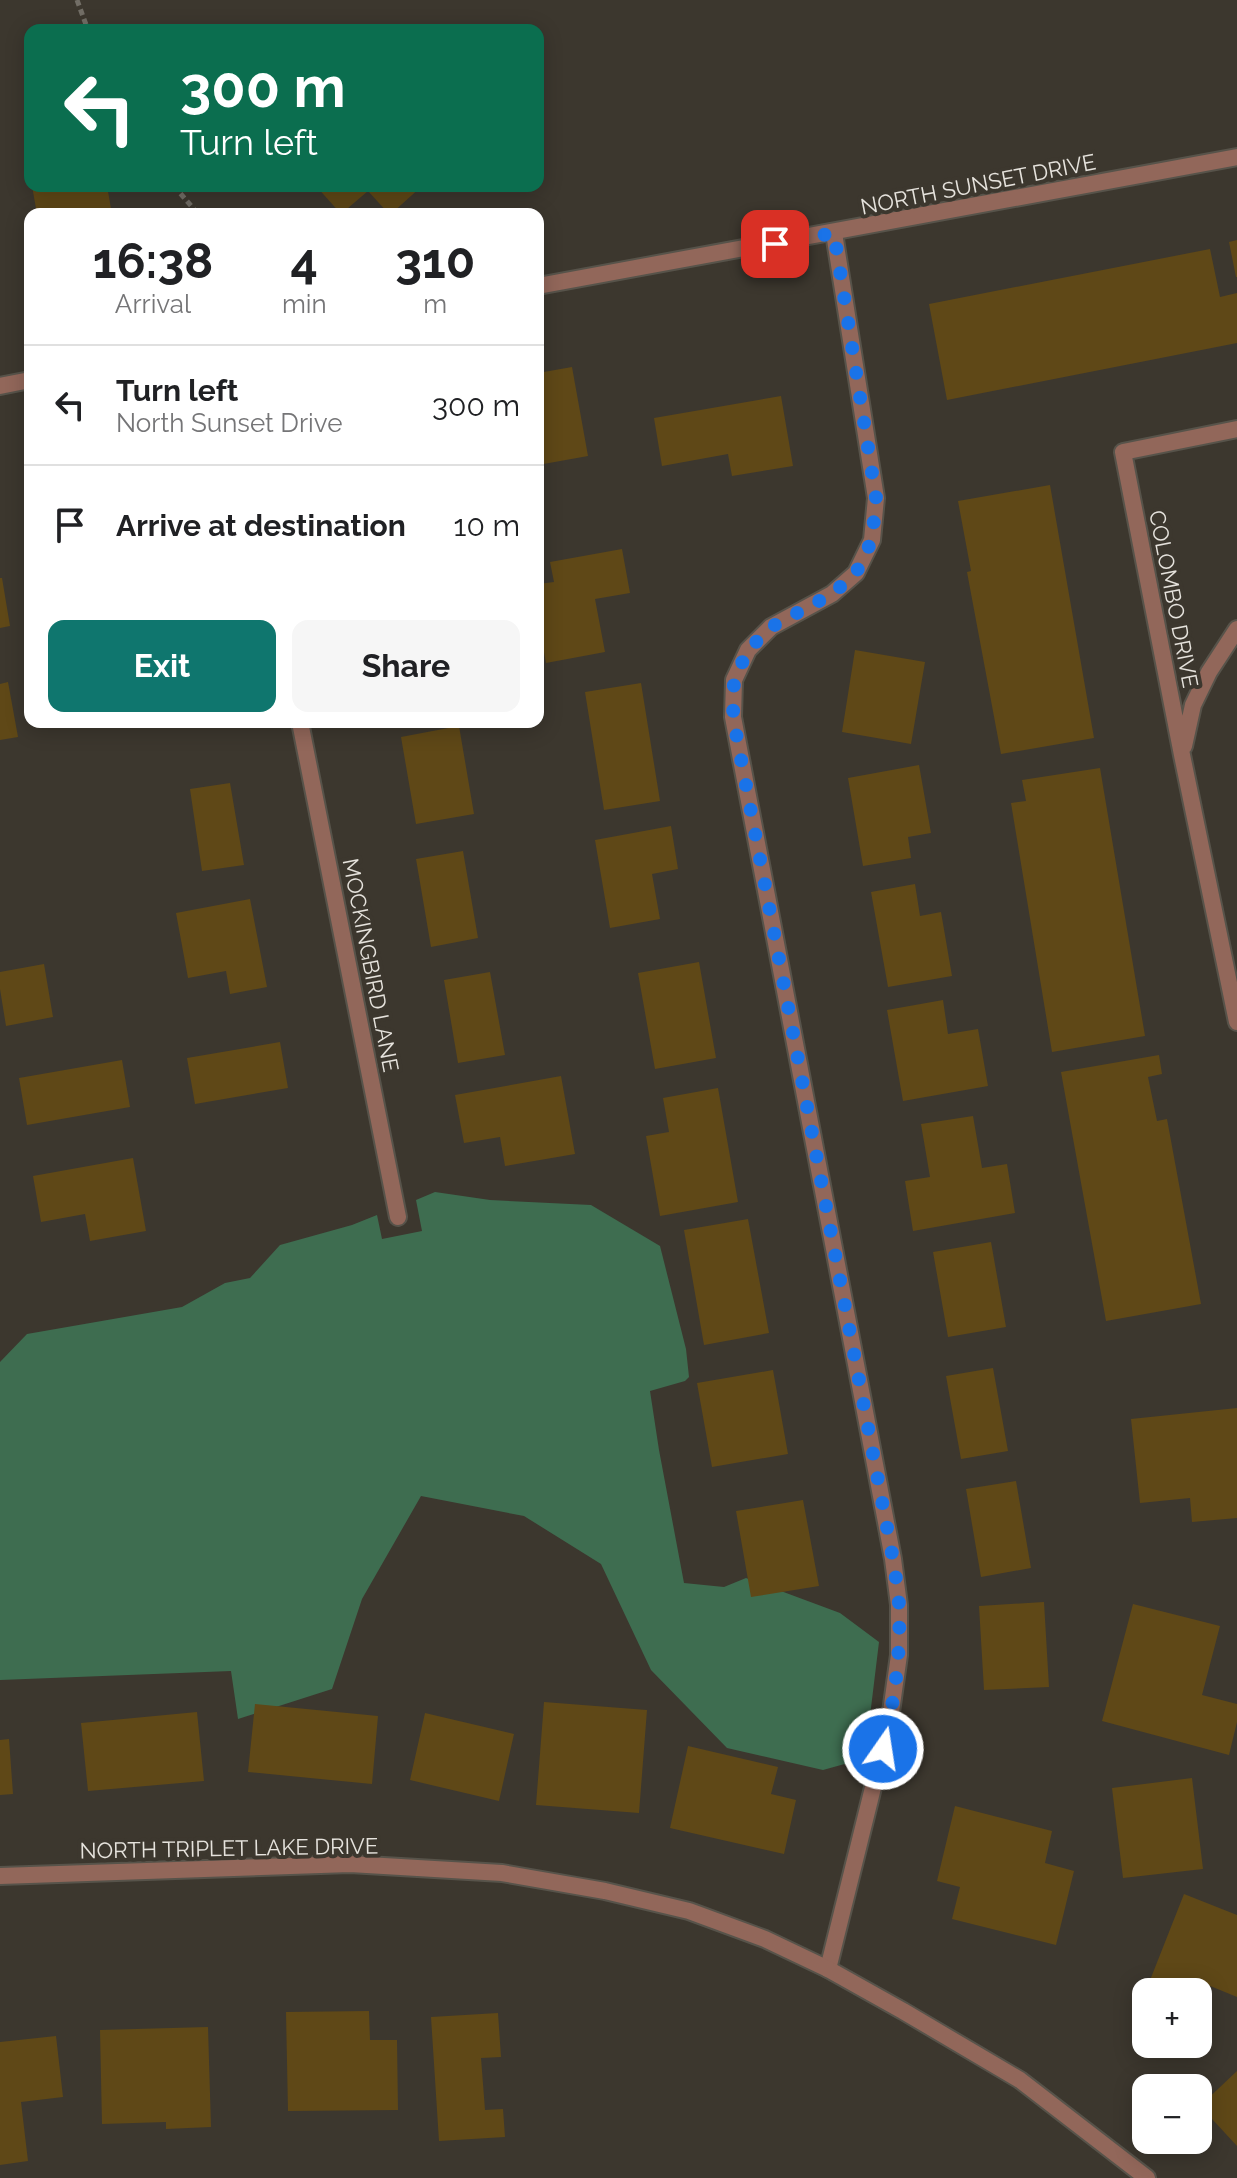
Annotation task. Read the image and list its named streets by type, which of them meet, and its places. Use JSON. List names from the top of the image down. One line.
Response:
{"streets":{"street":["NORTH SUNSET DRIVE","COLOMBO DRIVE","MOCKINGBIRD LANE","NORTH TRIPLET LAKE DRIVE"]},"page":{"turn":["300 m","Turn left"],"eta":["16:38","Arrival","4","min","310","m"],"list":[{"name":"Turn left","note":"North Sunset Drive","value":"300 m"},{"name":"Arrive at destination","value":"10 m"}],"buttons":["Exit","Share"],"map_buttons":["+","−"]}}
